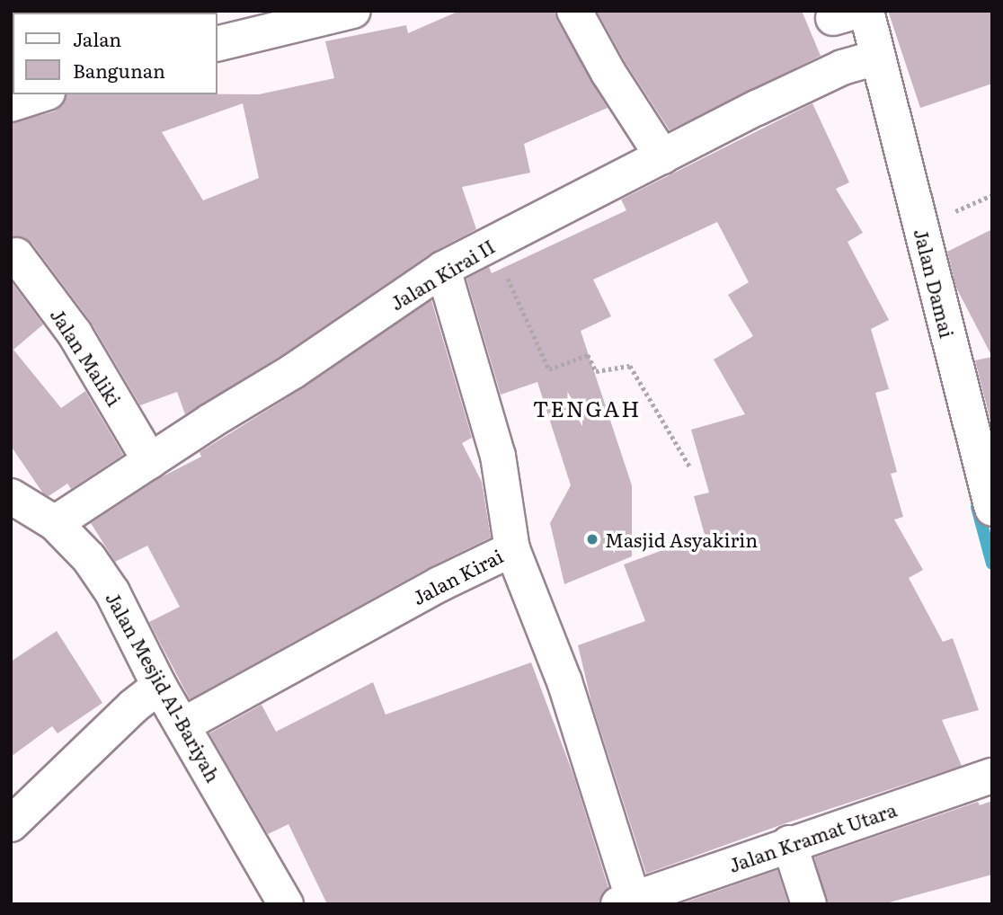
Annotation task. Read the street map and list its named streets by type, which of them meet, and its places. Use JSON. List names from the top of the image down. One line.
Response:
{"streets":{"street":["Jalan Kirai II","Jalan Damai","Jalan Maliki","Jalan Kirai","Jalan Mesjid Al-Bariyah","Jalan Kramat Utara"]},"crossings":[["Jalan Kirai II","Jalan Damai"],["Jalan Kirai II","Jalan Maliki"],["Jalan Kirai II","Jalan Kirai"],["Jalan Kirai II","Jalan Mesjid Al-Bariyah"],["Jalan Kirai","Jalan Mesjid Al-Bariyah"],["Jalan Kirai","Jalan Kramat Utara"]],"districts":["TENGAH"],"places":["Masjid Asyakirin"],"legend":["Jalan","Bangunan"]}
